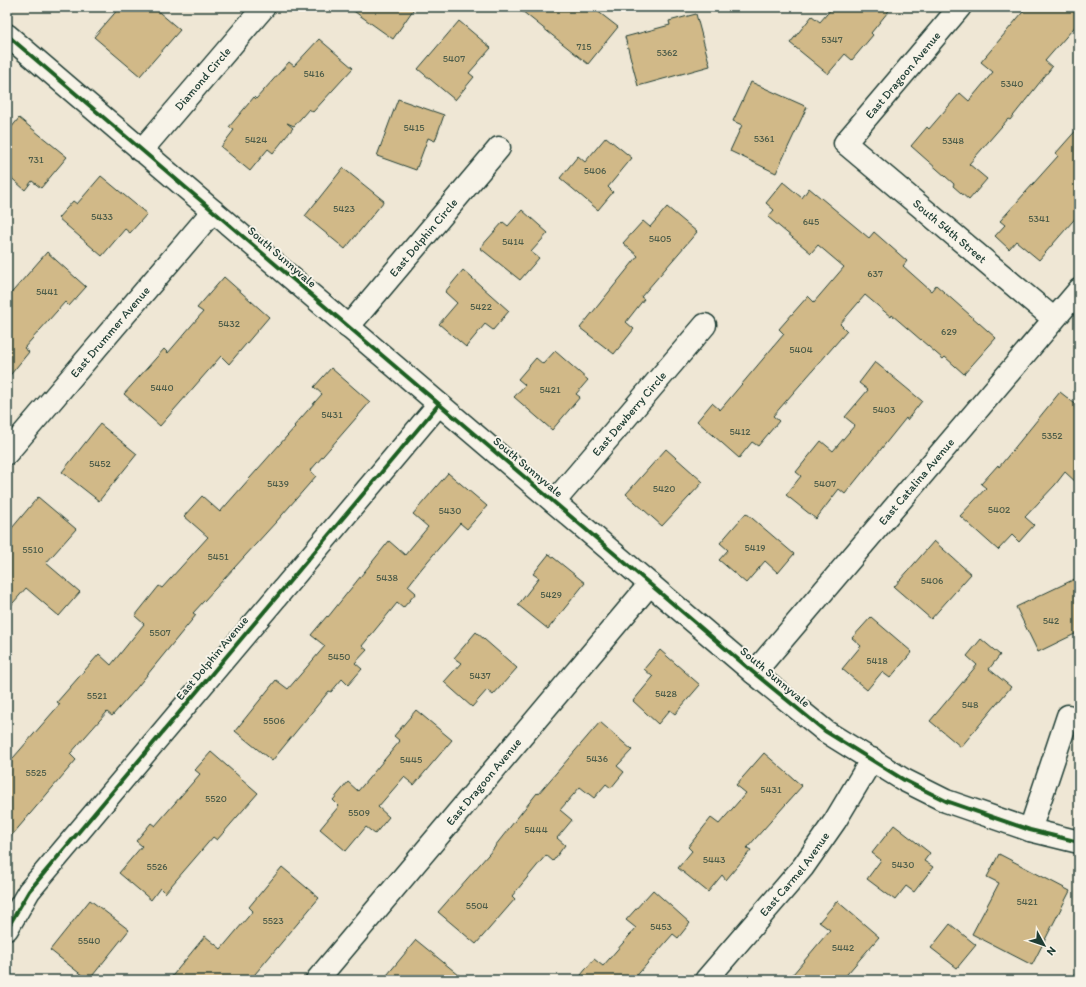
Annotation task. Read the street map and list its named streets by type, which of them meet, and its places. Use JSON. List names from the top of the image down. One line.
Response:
{"streets":{"street":["East Dragoon Avenue","Diamond Circle","South 54th Street","East Dolphin Circle","South Sunnyvale","East Drummer Avenue","East Dewberry Circle","East Catalina Avenue","East Dolphin Avenue","East Carmel Avenue"]},"crossings":[["East Dragoon Avenue","South 54th Street"],["East Dragoon Avenue","South Sunnyvale"],["Diamond Circle","South Sunnyvale"],["South 54th Street","East Catalina Avenue"],["East Dolphin Circle","South Sunnyvale"],["South Sunnyvale","East Drummer Avenue"],["South Sunnyvale","East Dewberry Circle"],["South Sunnyvale","East Catalina Avenue"],["South Sunnyvale","East Dolphin Avenue"],["South Sunnyvale","East Carmel Avenue"]],"house_numbers":["5347","715","5362","5407","5416","5340","5415","5361","5424","5348","731","5406","5423","5433","5341","645","5405","5414","637","5441","5422","5432","629","5404","5440","5421","5403","5431","5412","5352","5452","5439","5407","5420","5402","5430","5419","5510","5451","5438","5406","5429","542","5507","5450","5418","5437","5428","5521","548","5506","5436","5445","5525","5431","5520","5509","5444","5443","5430","5526","5421","5504","5523","5453","5540","5442"],"north":"bottom right"}
